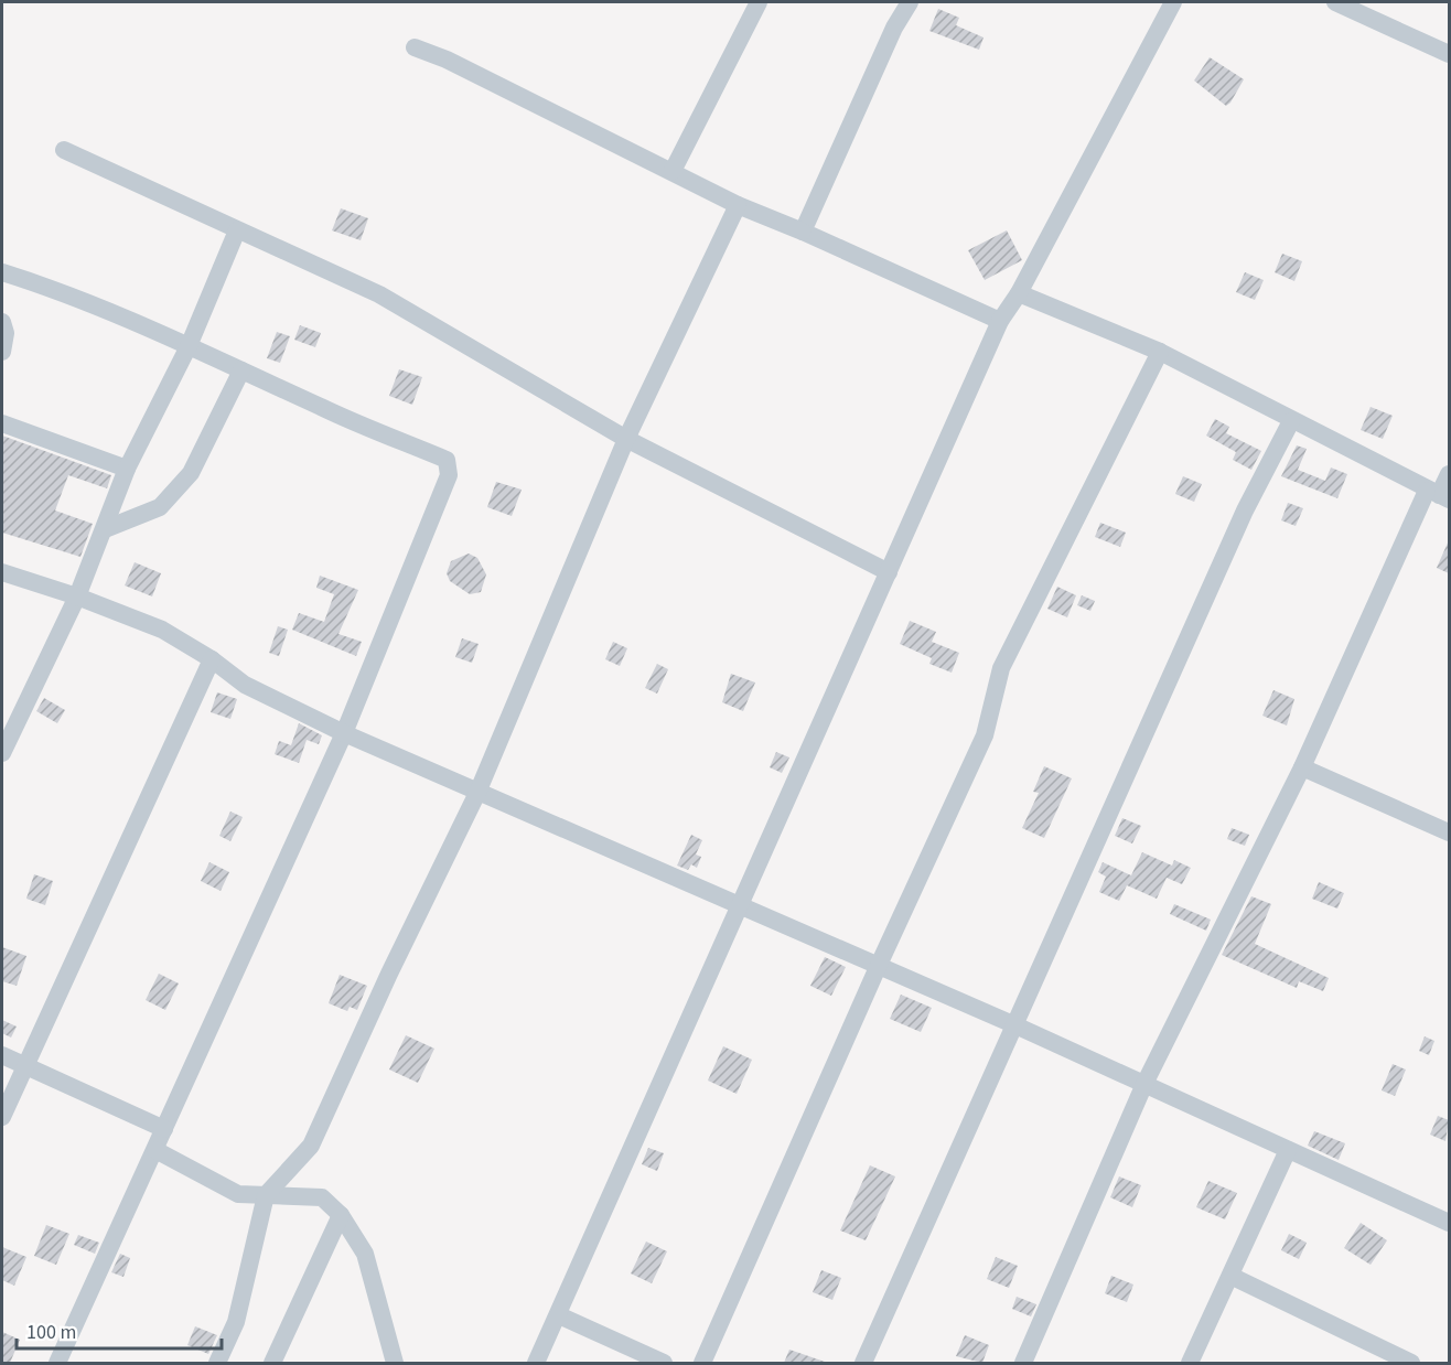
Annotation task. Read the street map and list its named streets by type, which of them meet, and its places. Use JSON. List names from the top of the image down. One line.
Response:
{"scale_bar":"100 m"}
